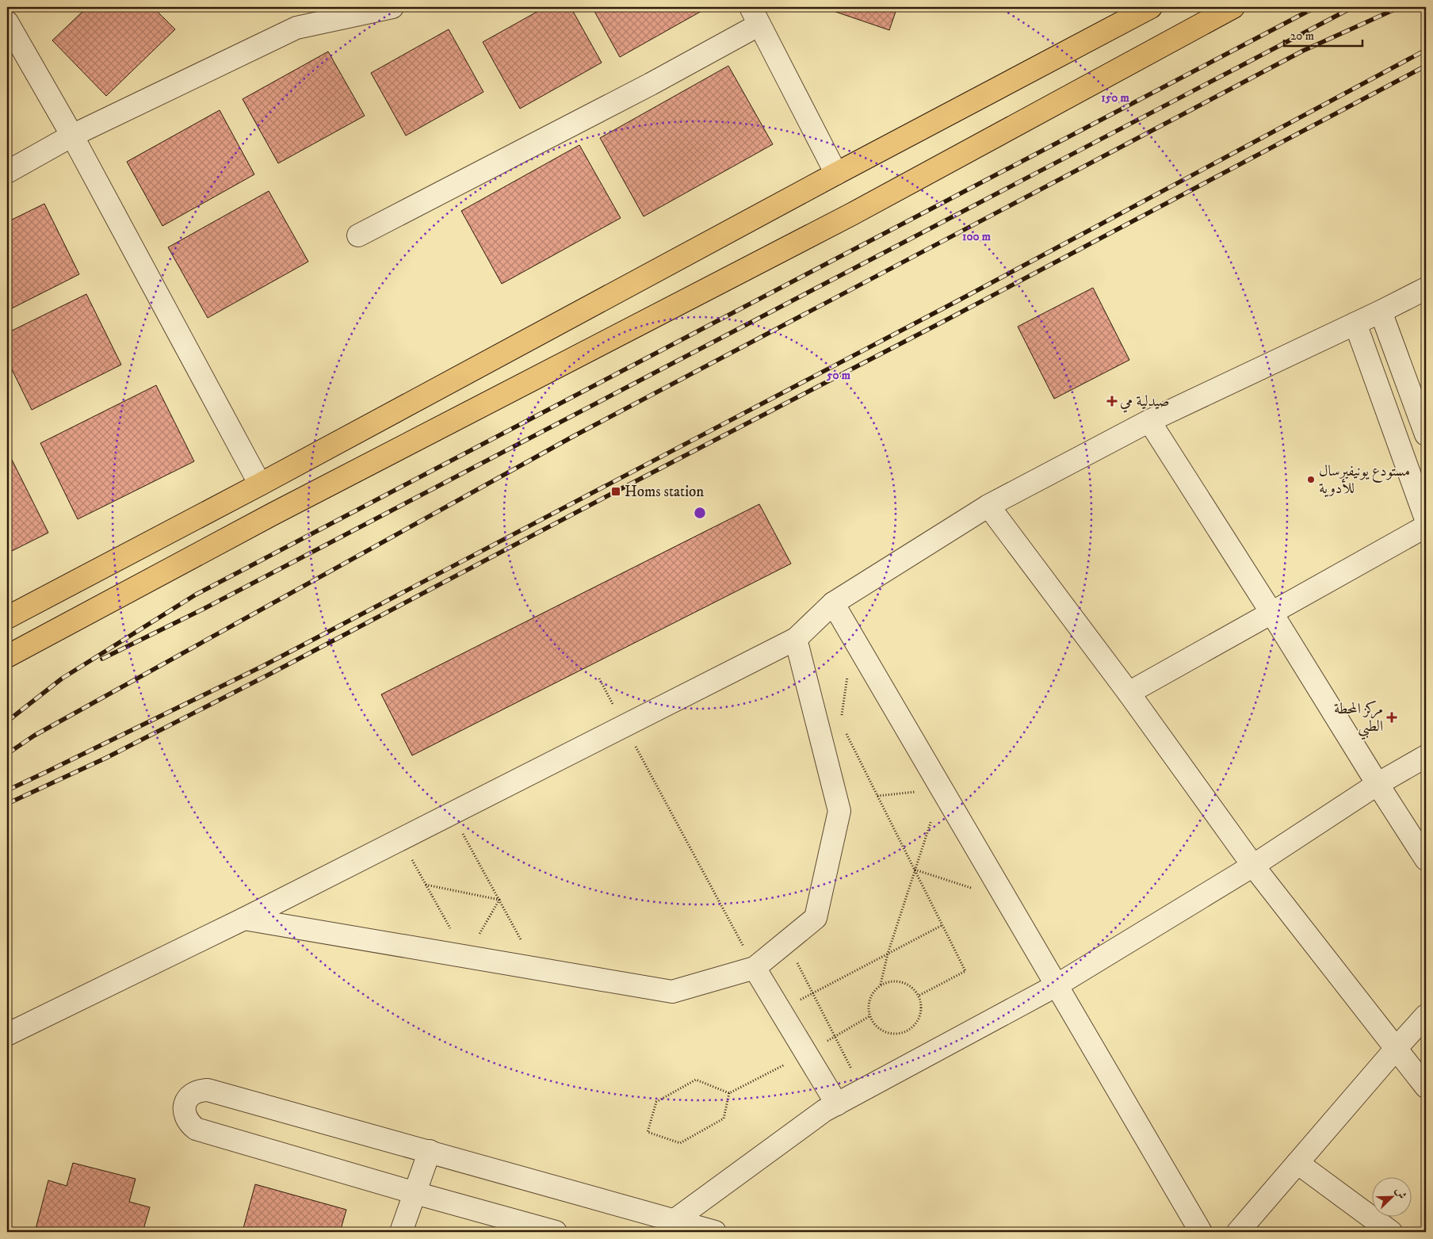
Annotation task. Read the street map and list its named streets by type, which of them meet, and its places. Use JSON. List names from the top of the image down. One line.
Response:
{"places":{"health":["صيدلية مي","مركز المحطة الطبي"],"other":["مستودع يونيفيرسال للأدوية"],"transit":["Homs station"]},"scale_bar":"20 m","north":"top right","rings":["150 m","100 m","50 m"]}
